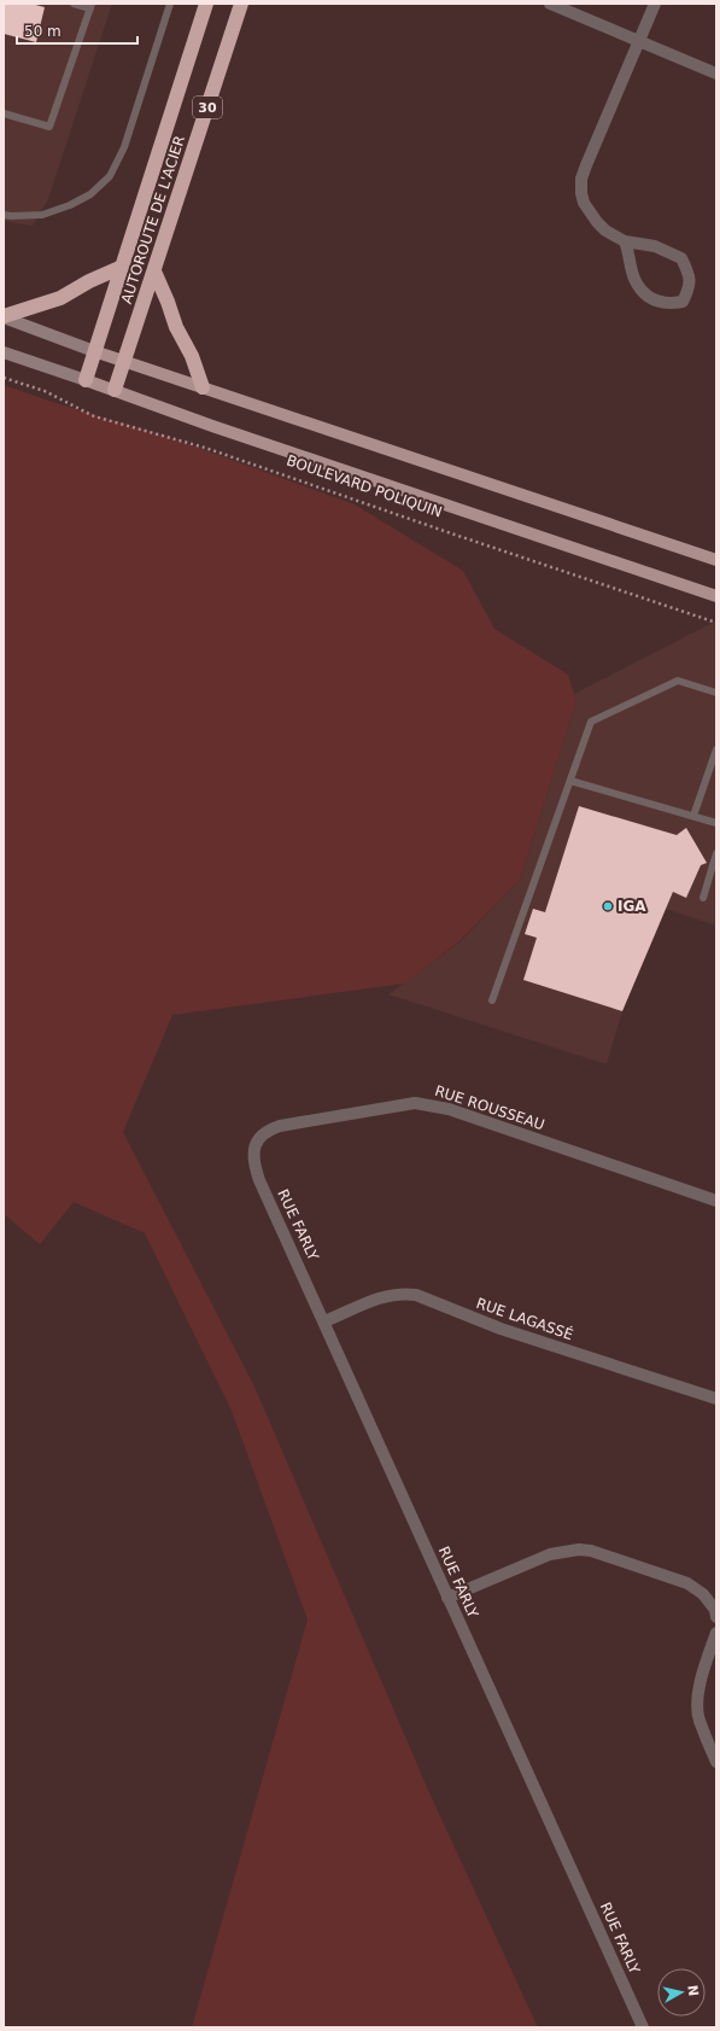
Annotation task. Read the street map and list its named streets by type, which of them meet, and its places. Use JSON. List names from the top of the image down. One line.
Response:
{"streets":{"highway":["30","AUTOROUTE DE L'ACIER"],"main road":["BOULEVARD POLIQUIN"],"street":["RUE ROUSSEAU","RUE FARLY","RUE LAGASSÉ"]},"crossings":[["AUTOROUTE DE L'ACIER","BOULEVARD POLIQUIN"],["RUE ROUSSEAU","RUE FARLY"],["RUE FARLY","RUE LAGASSÉ"]],"places":["IGA"],"scale_bar":"50 m","north":"right"}
